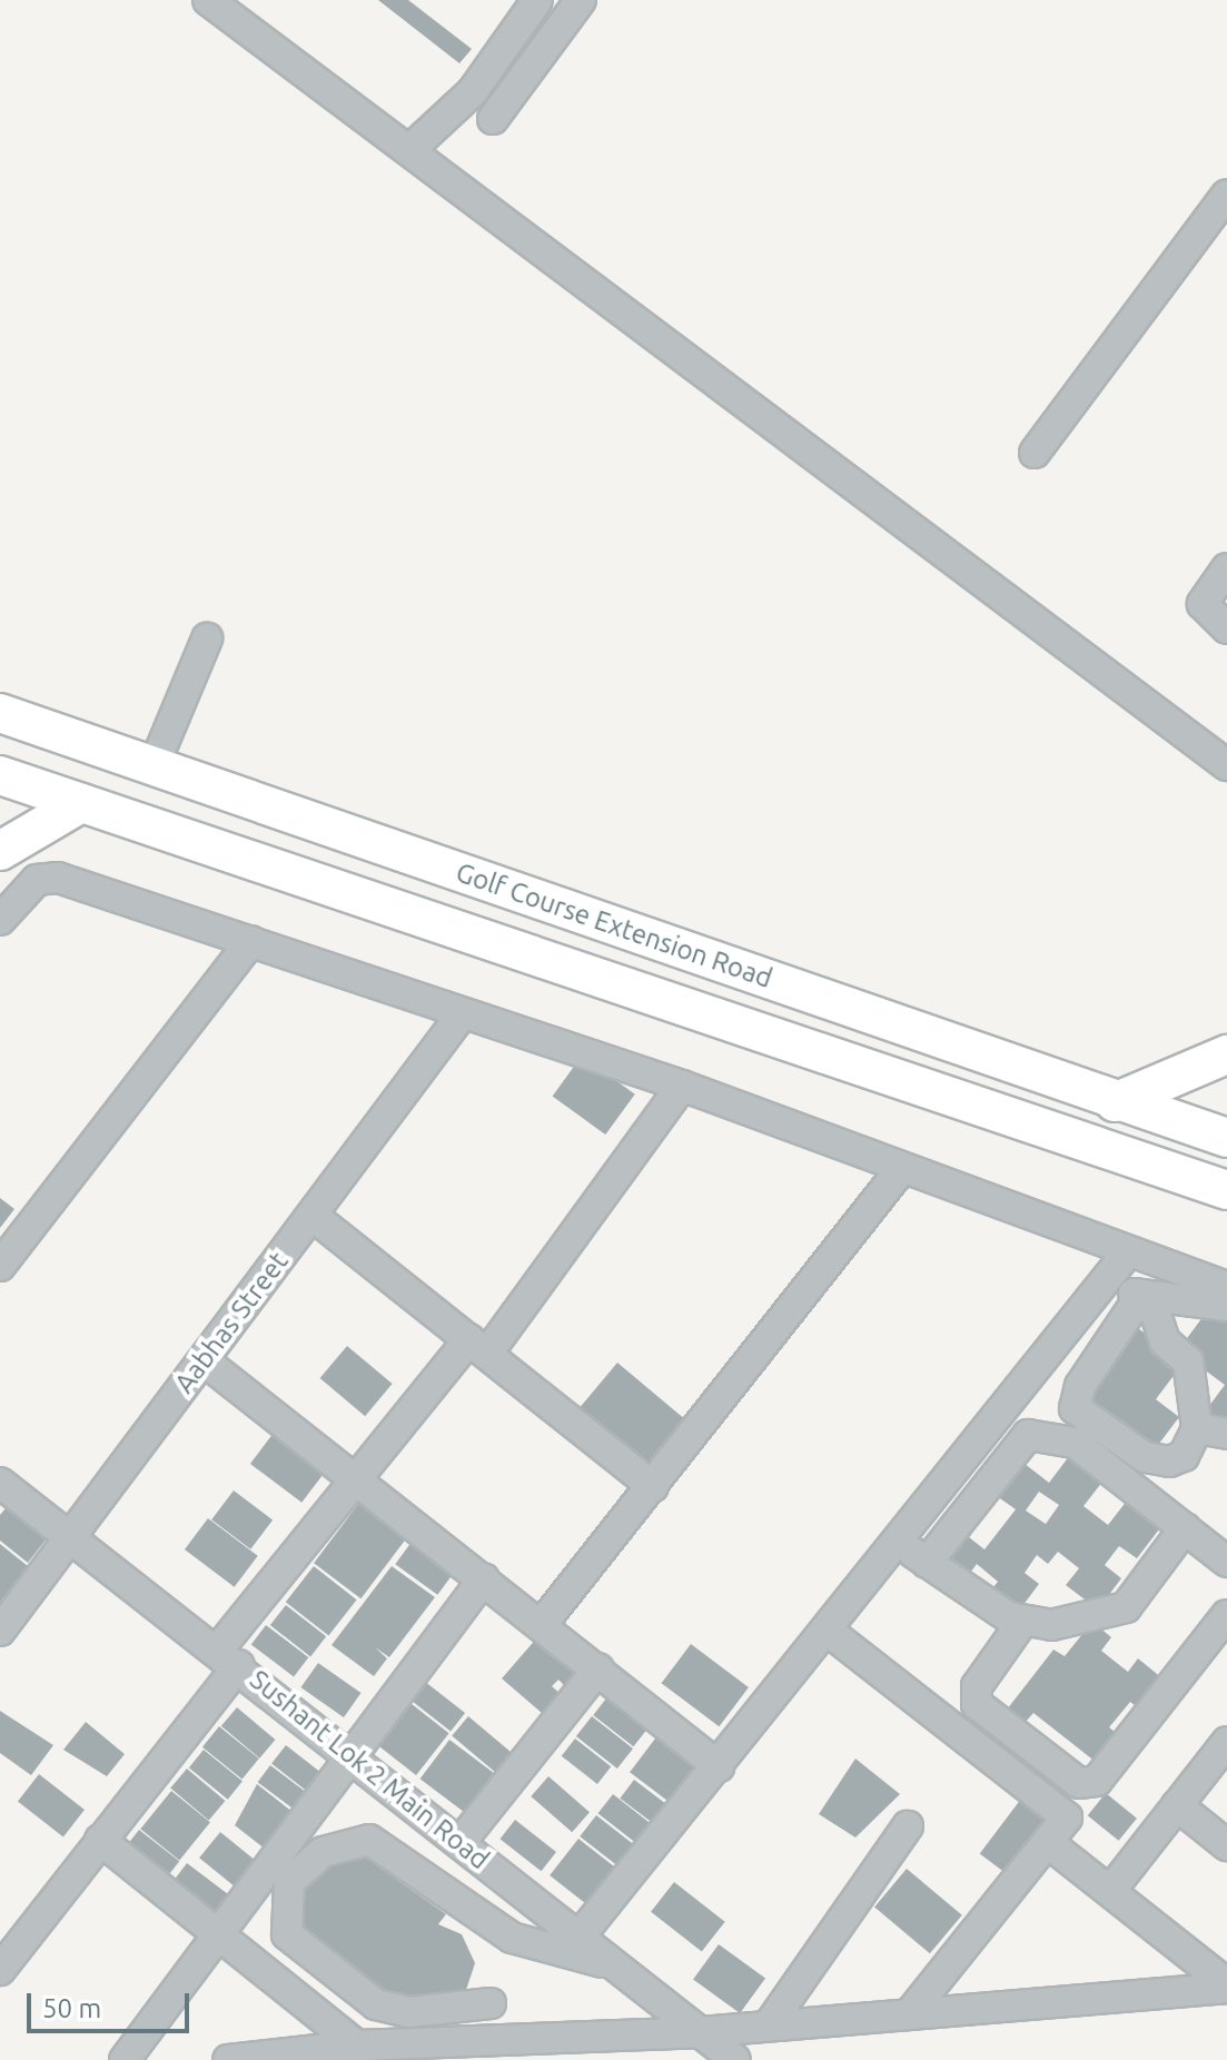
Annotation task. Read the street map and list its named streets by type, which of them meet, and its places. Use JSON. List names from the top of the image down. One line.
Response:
{"streets":{"main road":["Golf Course Extension Road"],"street":["Aabhas Street","Sushant Lok 2 Main Road"]},"crossings":[["Aabhas Street","Sushant Lok 2 Main Road"]],"scale_bar":"50 m"}
